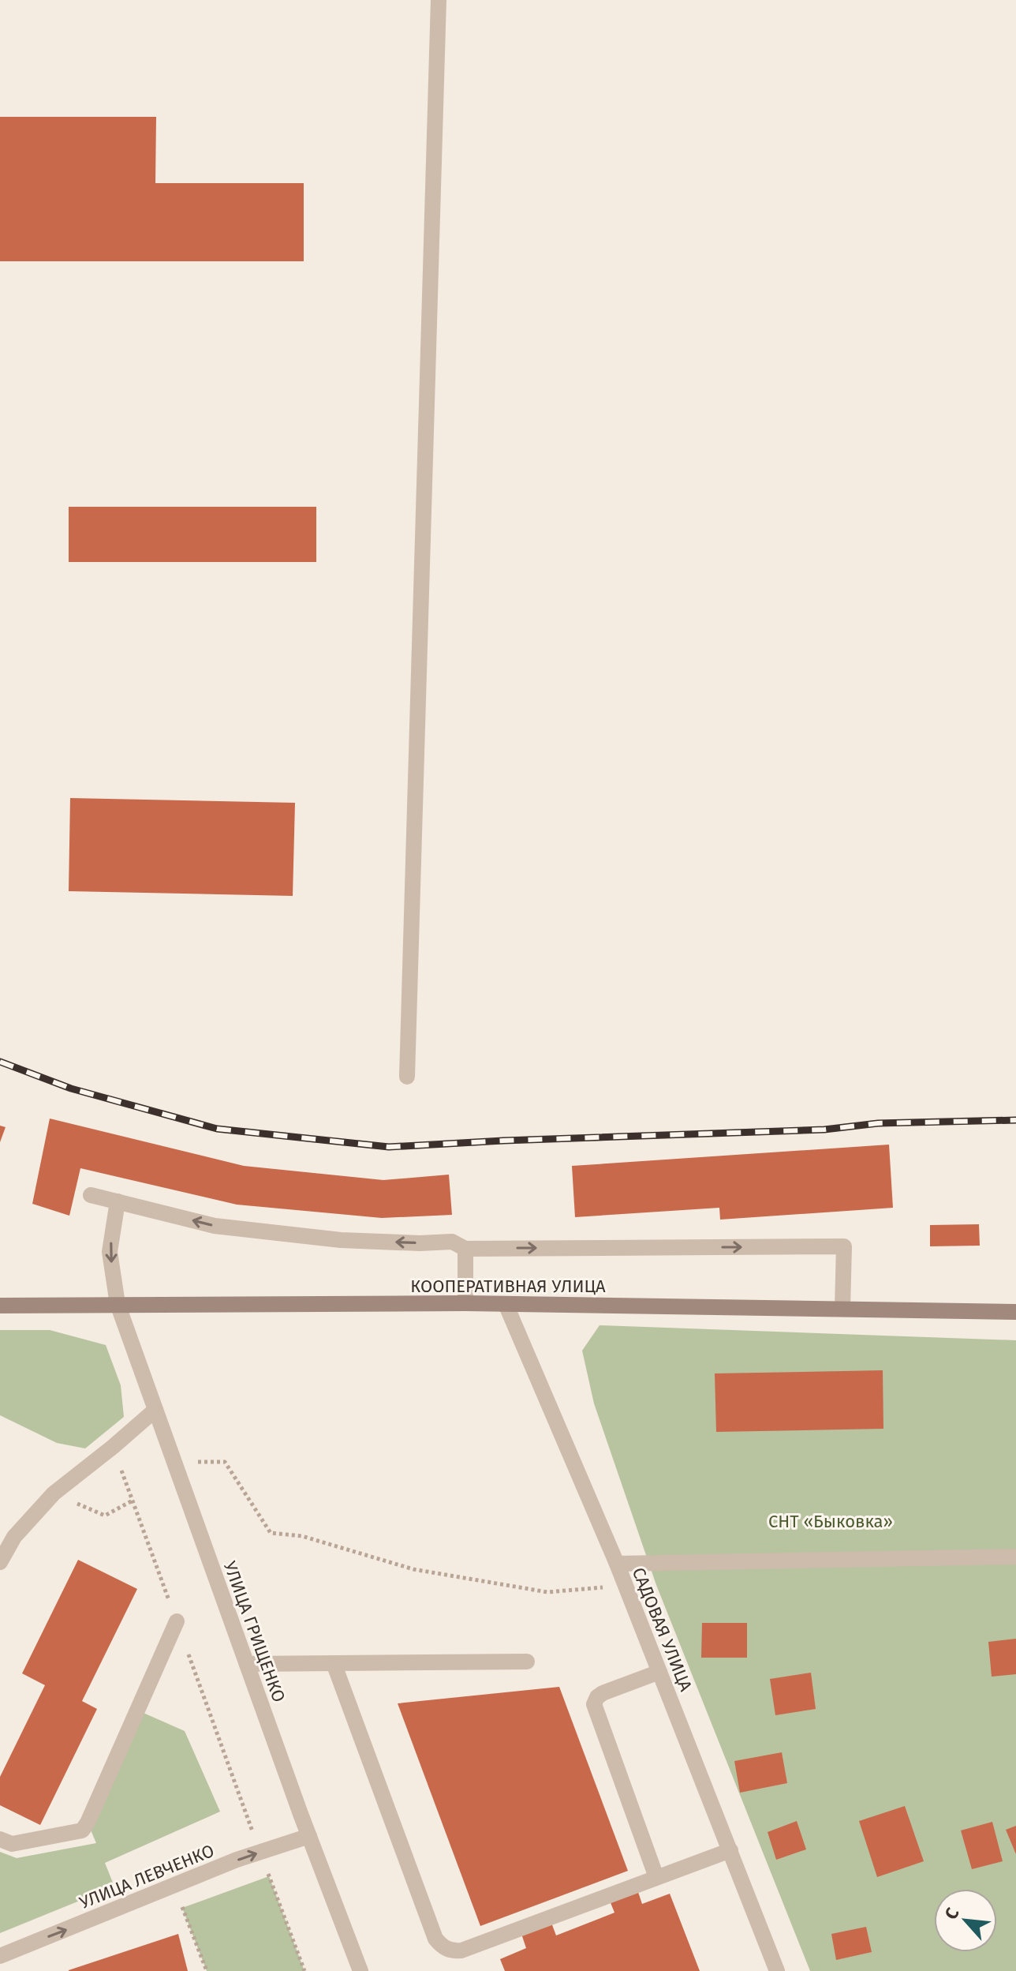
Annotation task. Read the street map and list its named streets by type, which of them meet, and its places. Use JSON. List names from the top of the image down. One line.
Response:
{"streets":{"main road":["КООПЕРАТИВНАЯ УЛИЦА"],"street":["САДОВАЯ УЛИЦА","УЛИЦА ГРИЩЕНКО","УЛИЦА ЛЕВЧЕНКО"]},"crossings":[["КООПЕРАТИВНАЯ УЛИЦА","САДОВАЯ УЛИЦА"],["КООПЕРАТИВНАЯ УЛИЦА","УЛИЦА ГРИЩЕНКО"],["УЛИЦА ГРИЩЕНКО","УЛИЦА ЛЕВЧЕНКО"]],"one_way":["УЛИЦА ЛЕВЧЕНКО"],"parks":["СНТ «Быковка»"],"north":"top left"}
